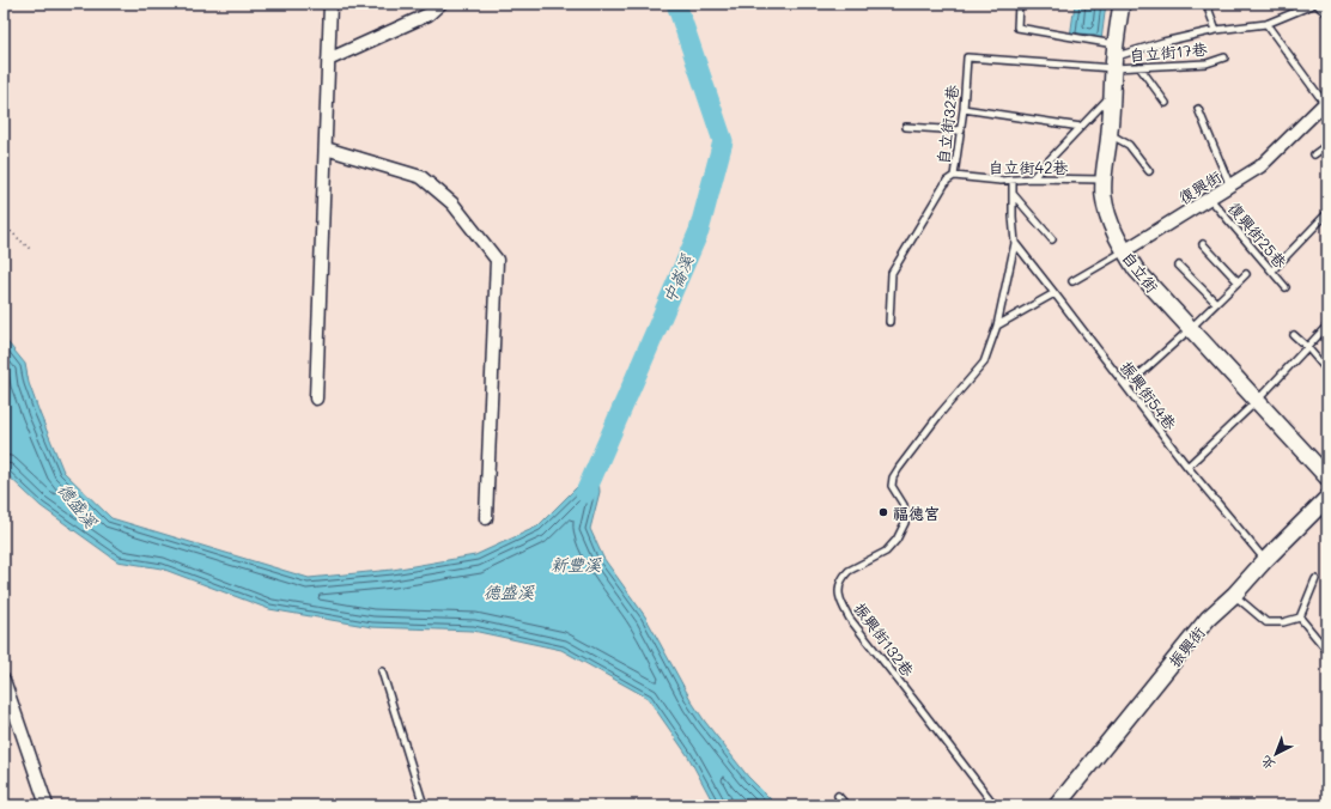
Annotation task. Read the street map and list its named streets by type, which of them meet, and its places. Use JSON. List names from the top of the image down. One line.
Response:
{"streets":{"street":["復興街","自立街","振興街"],"lane":["自立街17巷","自立街32巷","自立街42巷","復興街25巷","振興街54巷","振興街132巷"]},"crossings":[["自立街17巷","自立街32巷"],["自立街17巷","自立街"],["自立街32巷","自立街42巷"],["自立街32巷","自立街"],["自立街42巷","自立街"],["復興街","復興街25巷"],["復興街","自立街"],["振興街54巷","振興街"]],"water":["中崙溪","德盛溪","新豐溪"],"places":["福德宫"],"north":"bottom left"}
